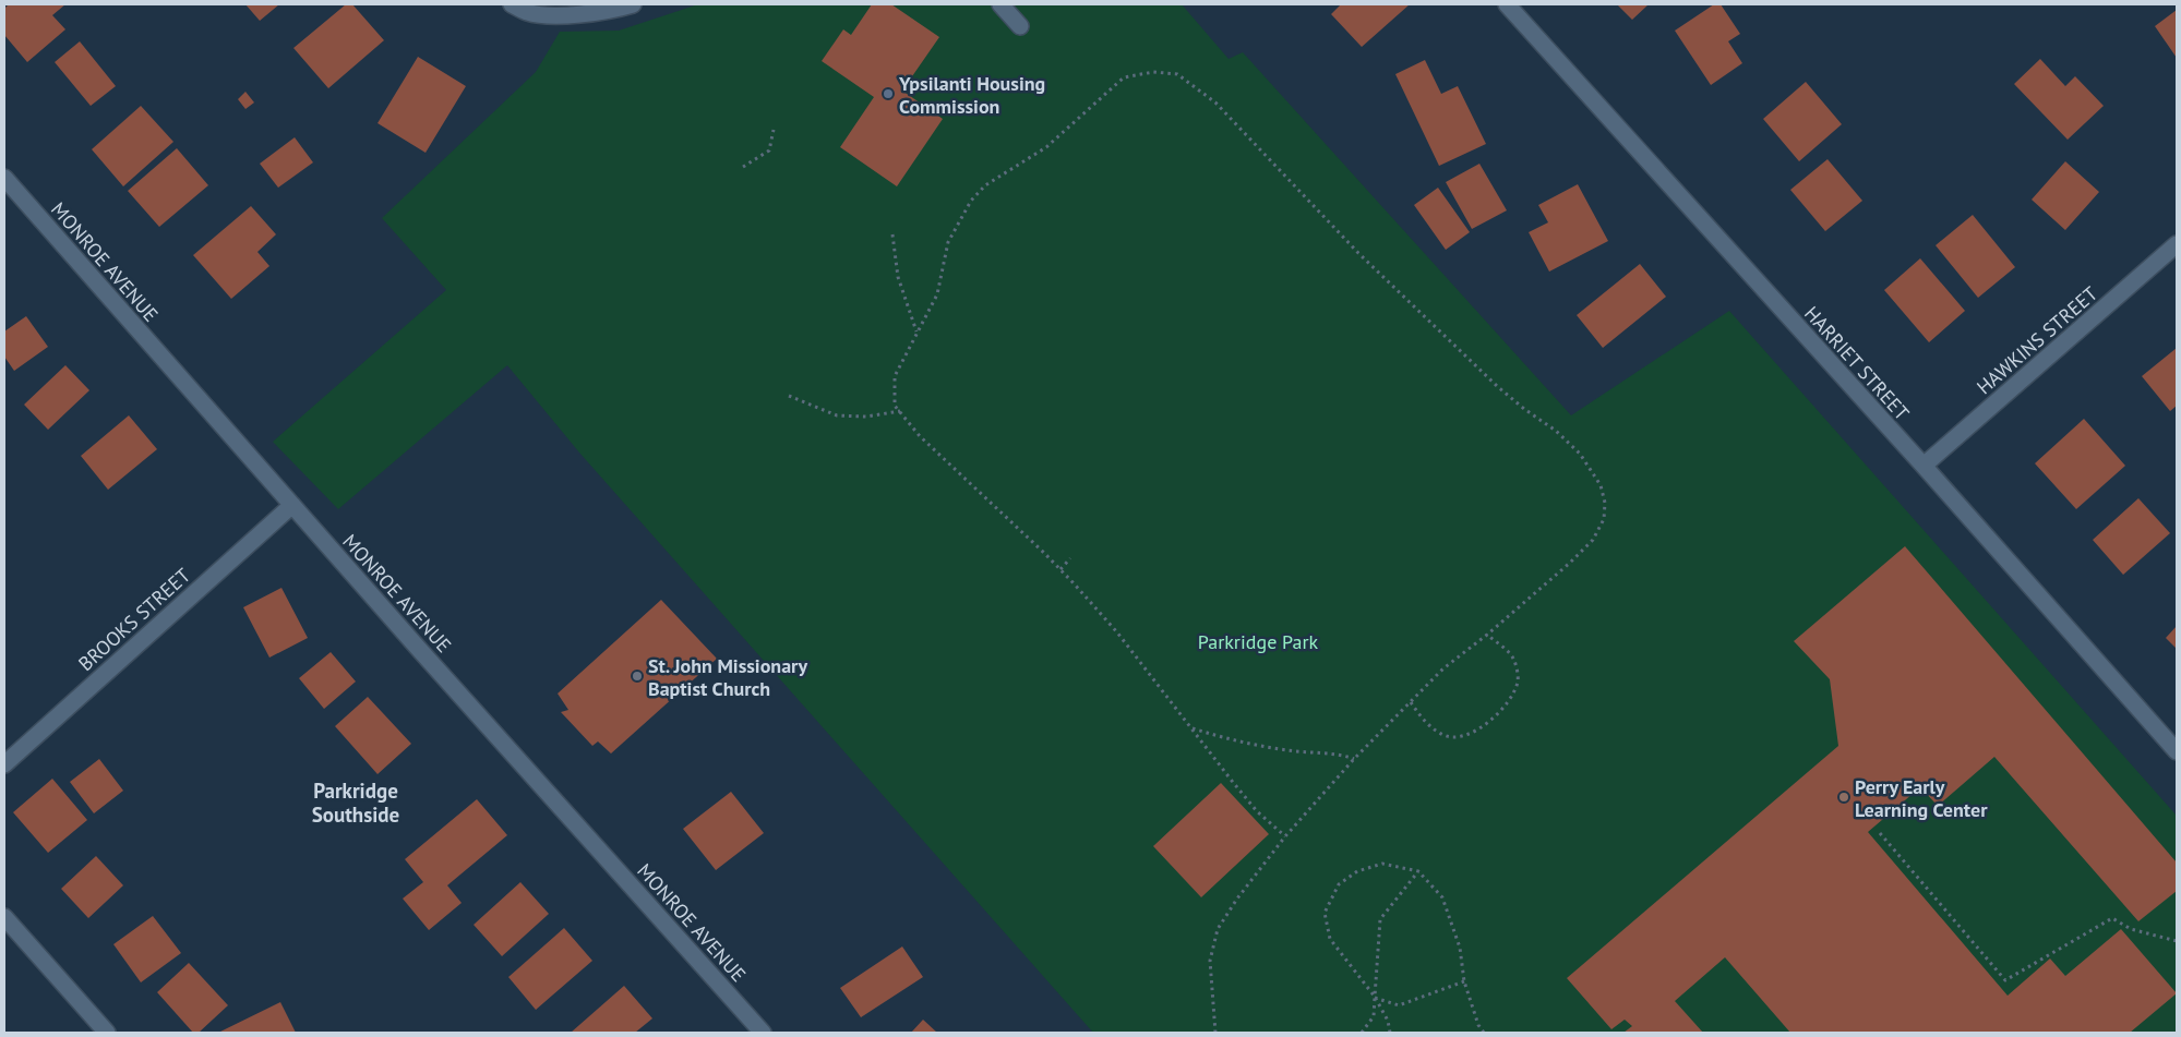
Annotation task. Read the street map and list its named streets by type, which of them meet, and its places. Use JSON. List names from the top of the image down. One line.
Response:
{"streets":{"street":["MONROE AVENUE","HAWKINS STREET","HARRIET STREET","BROOKS STREET"]},"crossings":[["MONROE AVENUE","BROOKS STREET"],["HAWKINS STREET","HARRIET STREET"]],"districts":["Parkridge Southside"],"parks":["Parkridge Park"],"places":["Ypsilanti Housing Commission","St. John Missionary Baptist Church","Perry Early Learning Center"]}
